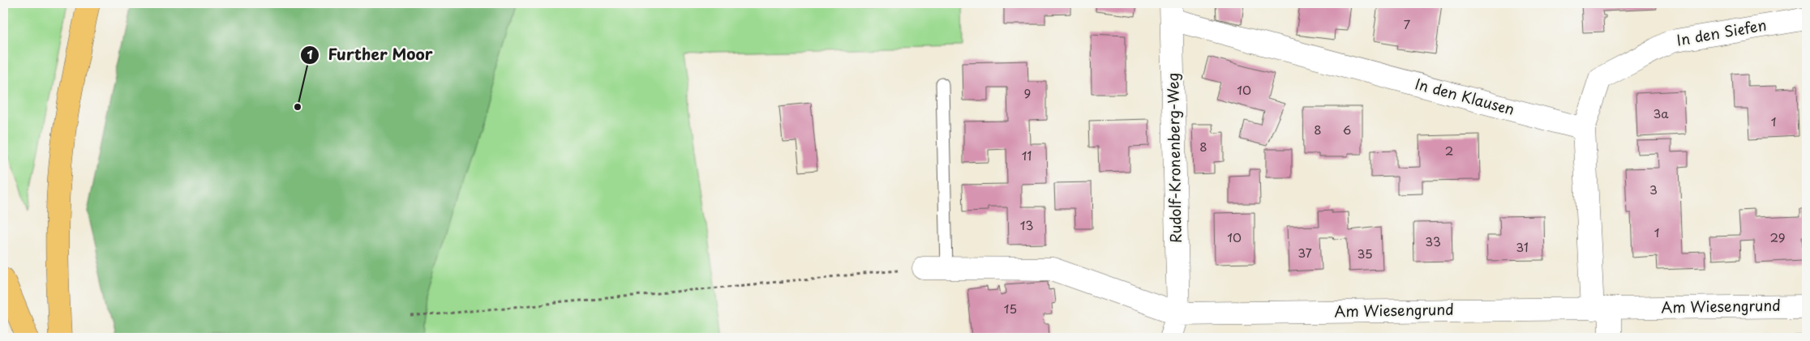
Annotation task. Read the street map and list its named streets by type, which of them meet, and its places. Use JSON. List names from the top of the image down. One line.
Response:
{"streets":{"street":["In den Siefen","In den Klausen","Rudolf-Kronenberg-Weg","Am Wiesengrund"]},"crossings":[["In den Siefen","In den Klausen"],["In den Klausen","Rudolf-Kronenberg-Weg"],["Rudolf-Kronenberg-Weg","Am Wiesengrund"]],"places":["Further Moor"],"house_numbers":["7","10","9","3a","1","8","6","8","2","11","3","13","1","10","29","33","31","37","35","15"]}
